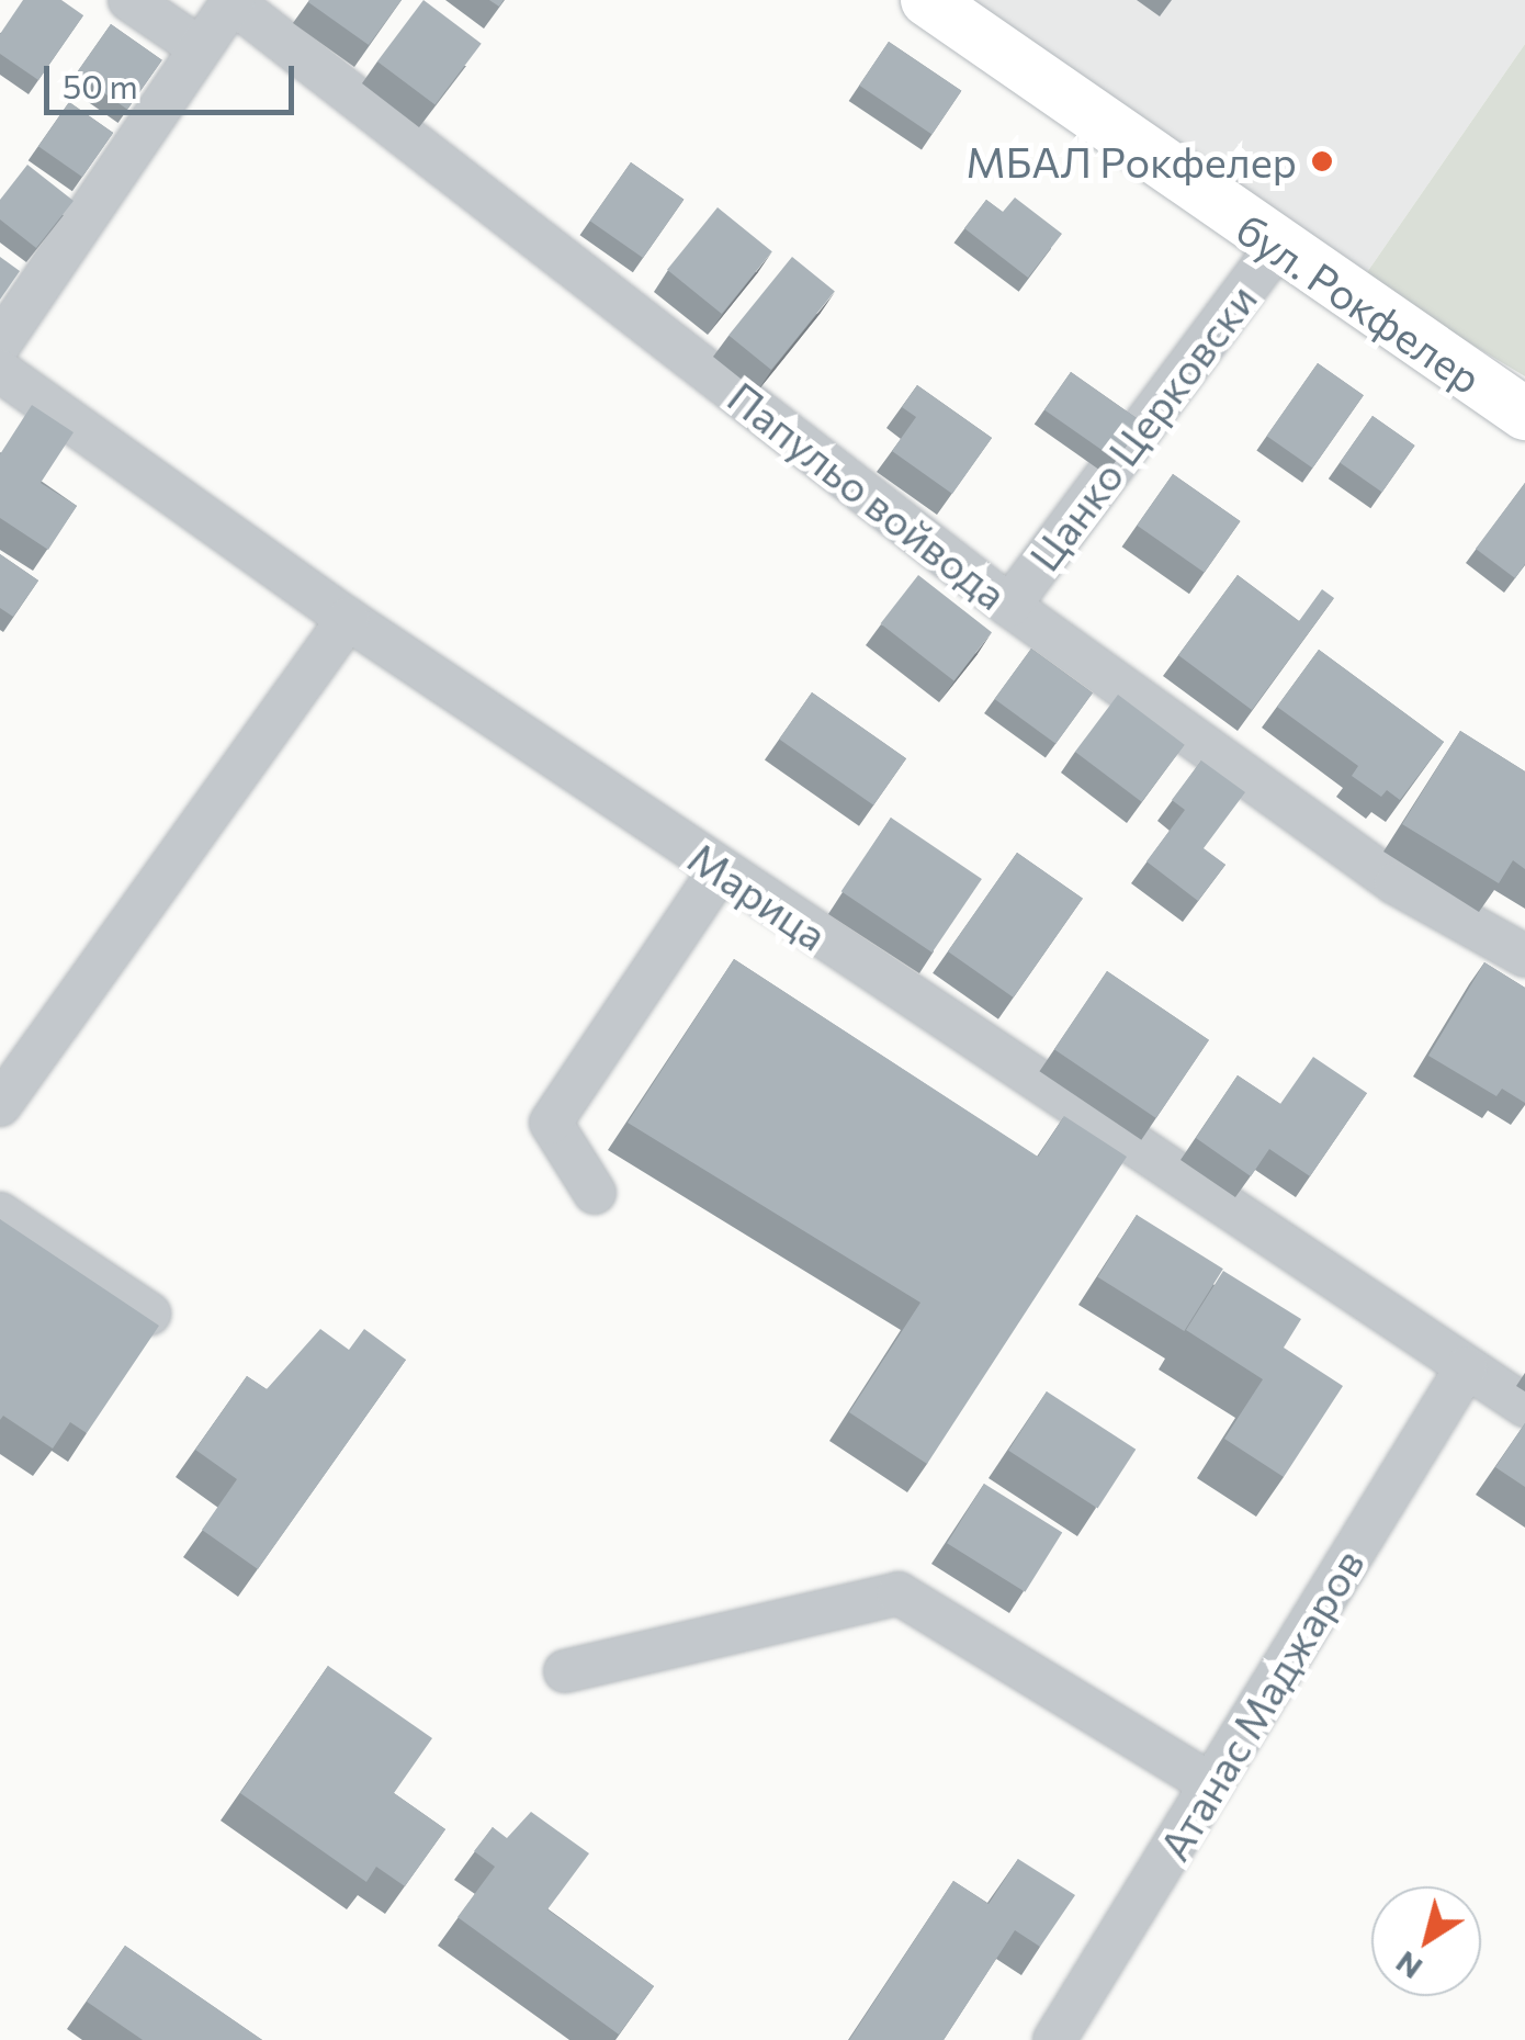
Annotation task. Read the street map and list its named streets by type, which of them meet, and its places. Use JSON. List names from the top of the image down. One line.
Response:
{"streets":{"main road":["бул. Рокфелер"],"street":["Цанко Церковски","Папульо войвода","Марица","Атанас Маджаров"]},"crossings":[["бул. Рокфелер","Цанко Церковски"],["Цанко Церковски","Папульо войвода"],["Марица","Атанас Маджаров"]],"places":["МБАЛ Рокфелер"],"scale_bar":"50 m","north":"bottom left"}
